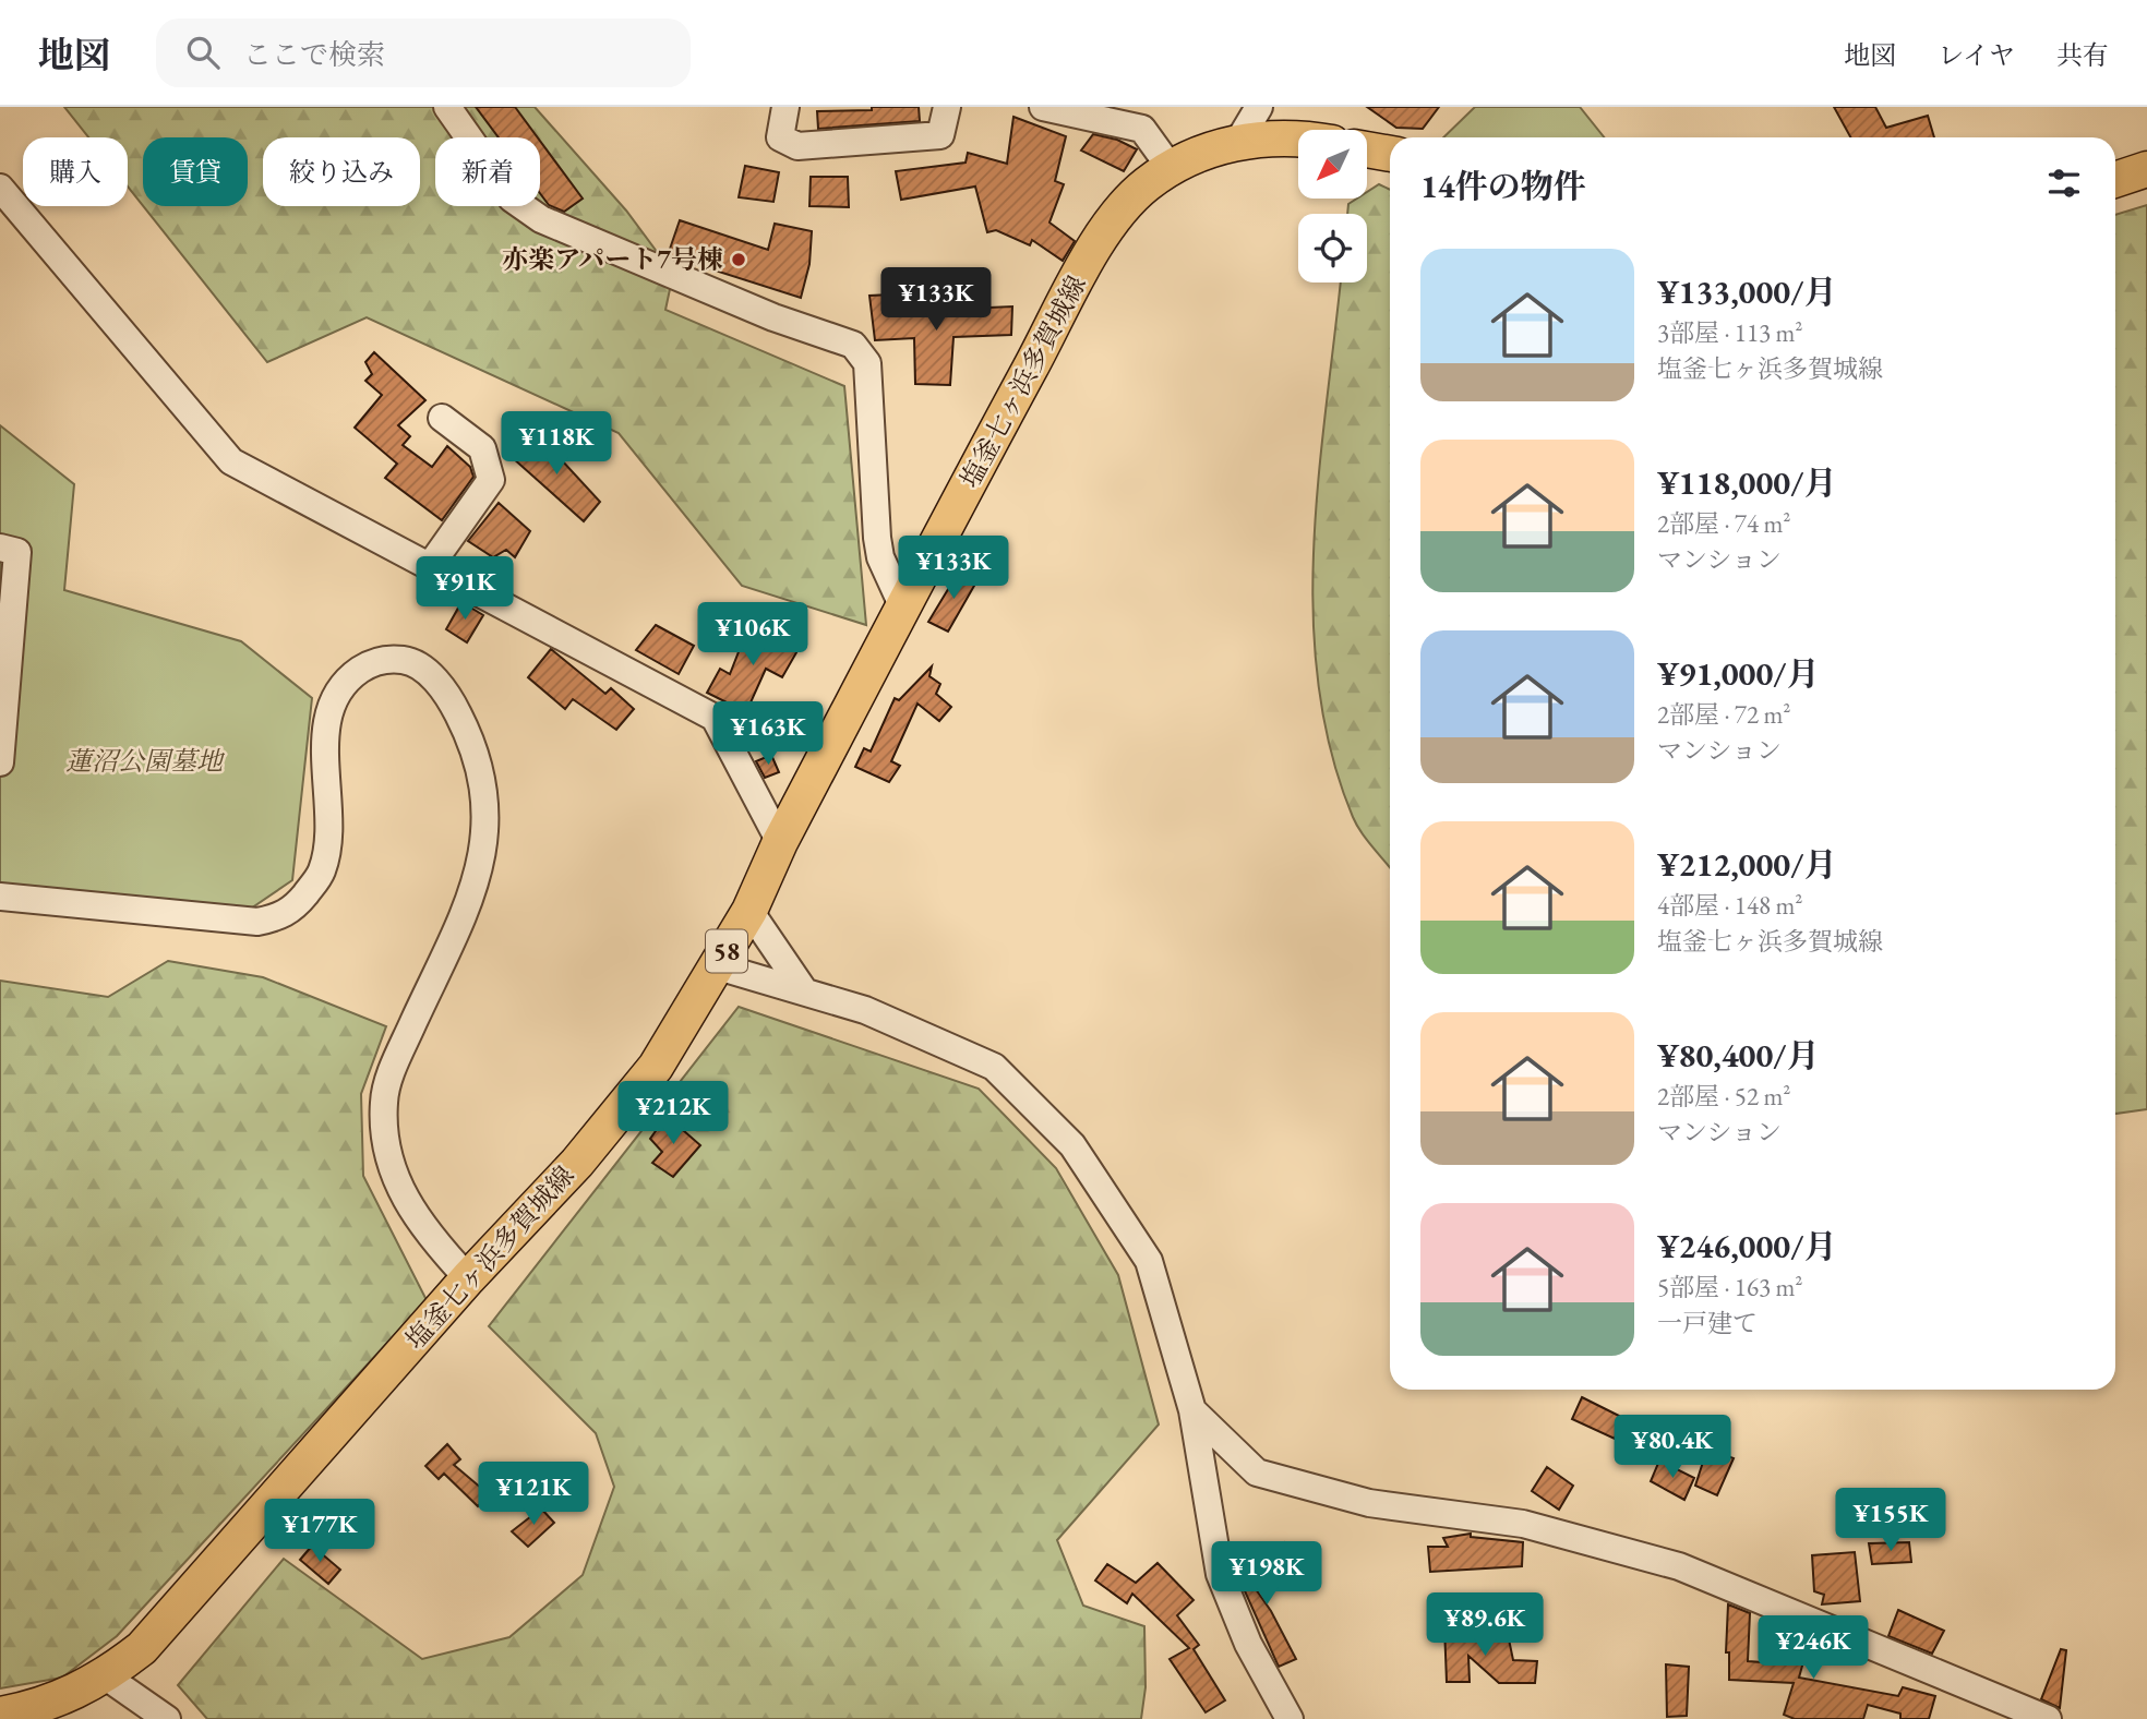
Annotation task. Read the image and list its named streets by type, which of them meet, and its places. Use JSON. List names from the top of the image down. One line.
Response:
{"streets":{"main road":["塩釜七ヶ浜多賀城線","58"]},"parks":["蓮沼公園墓地"],"places":["亦楽アパート7号棟"],"north":"bottom left","page":{"header":"地図","search":"ここで検索","nav":["地図","レイヤ","共有"],"chip":["購入","賃貸","絞り込み","新着"],"heading":"14件の物件","list":[{"name":"¥133,000/月","note":"3部屋 · 113 m² · 塩釜七ヶ浜多賀城線"},{"name":"¥118,000/月","note":"2部屋 · 74 m² · マンション"},{"name":"¥91,000/月","note":"2部屋 · 72 m² · マンション"},{"name":"¥212,000/月","note":"4部屋 · 148 m² · 塩釜七ヶ浜多賀城線"},{"name":"¥80,400/月","note":"2部屋 · 52 m² · マンション"},{"name":"¥246,000/月","note":"5部屋 · 163 m² · 一戸建て"}],"price":["¥133K","¥118K","¥133K","¥91K","¥106K","¥163K","¥212K","¥80.4K","¥121K","¥155K","¥177K","¥198K","¥89.6K","¥246K"]}}
